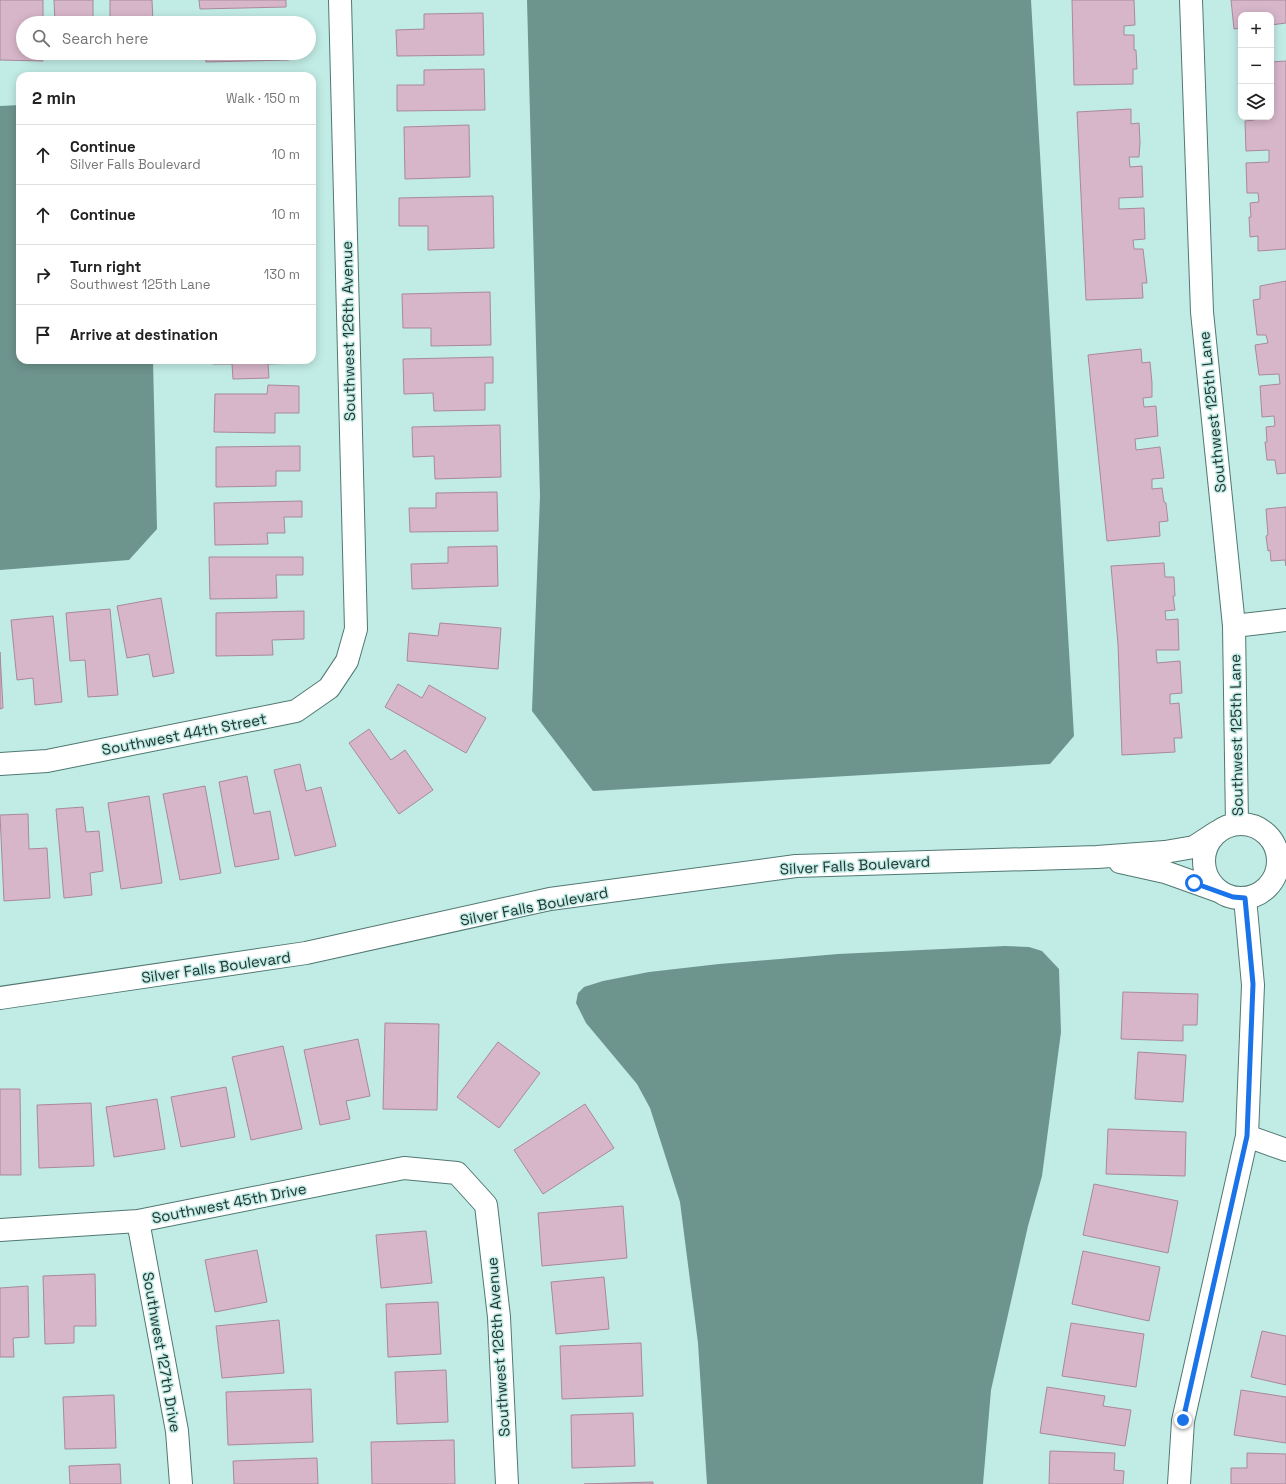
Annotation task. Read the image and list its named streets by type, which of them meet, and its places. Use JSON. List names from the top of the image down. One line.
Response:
{"streets":{"street":["Southwest 126th Avenue","Southwest 125th Lane","Southwest 44th Street","Silver Falls Boulevard","Southwest 45th Drive","Southwest 127th Drive"]},"crossings":[["Southwest 126th Avenue","Southwest 44th Street"],["Southwest 126th Avenue","Southwest 45th Drive"],["Southwest 125th Lane","Silver Falls Boulevard"],["Southwest 45th Drive","Southwest 127th Drive"]],"page":{"map_buttons":["+","−"],"search":"Search here","heading":["2 min","Walk · 150 m"],"list":[["Continue","Silver Falls Boulevard","10 m"],["Continue","10 m"],["Turn right","Southwest 125th Lane","130 m"],"Arrive at destination"]}}
